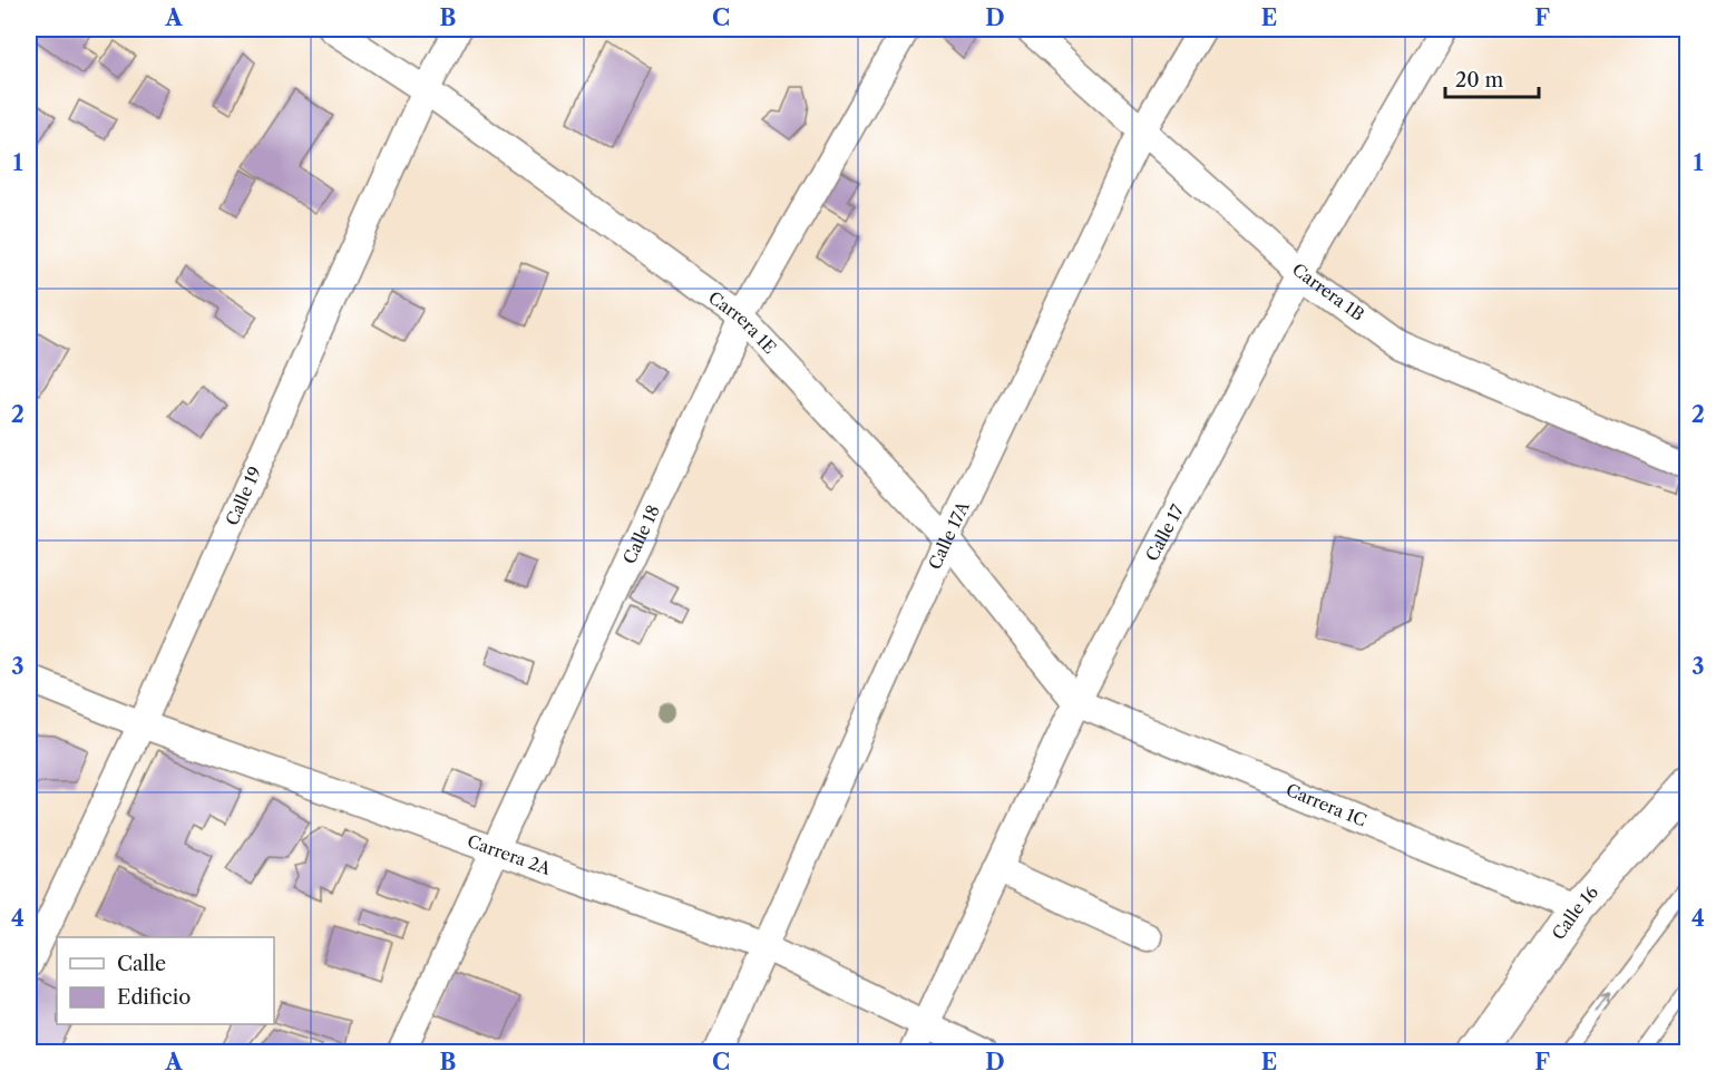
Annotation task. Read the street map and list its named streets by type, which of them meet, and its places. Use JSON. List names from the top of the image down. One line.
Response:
{"streets":{"highway":["Calle 16"],"street":["Carrera 1B","Carrera 1E","Calle 19","Calle 17","Calle 18","Calle 17A","Carrera 1C","Carrera 2A"]},"crossings":[["Carrera 1B","Calle 17"],["Carrera 1B","Calle 17A"],["Carrera 1E","Calle 19"],["Carrera 1E","Calle 17"],["Carrera 1E","Calle 18"],["Carrera 1E","Calle 17A"],["Carrera 1E","Carrera 1C"],["Calle 19","Carrera 2A"],["Calle 17","Carrera 1C"],["Calle 17","Carrera 2A"],["Calle 18","Carrera 2A"],["Calle 17A","Carrera 2A"],["Carrera 1C","Calle 16"]],"legend":["Calle","Edificio"],"scale_bar":"20 m","grid":{"columns":["A","B","C","D","E","F"],"rows":["1","2","3","4"]}}
